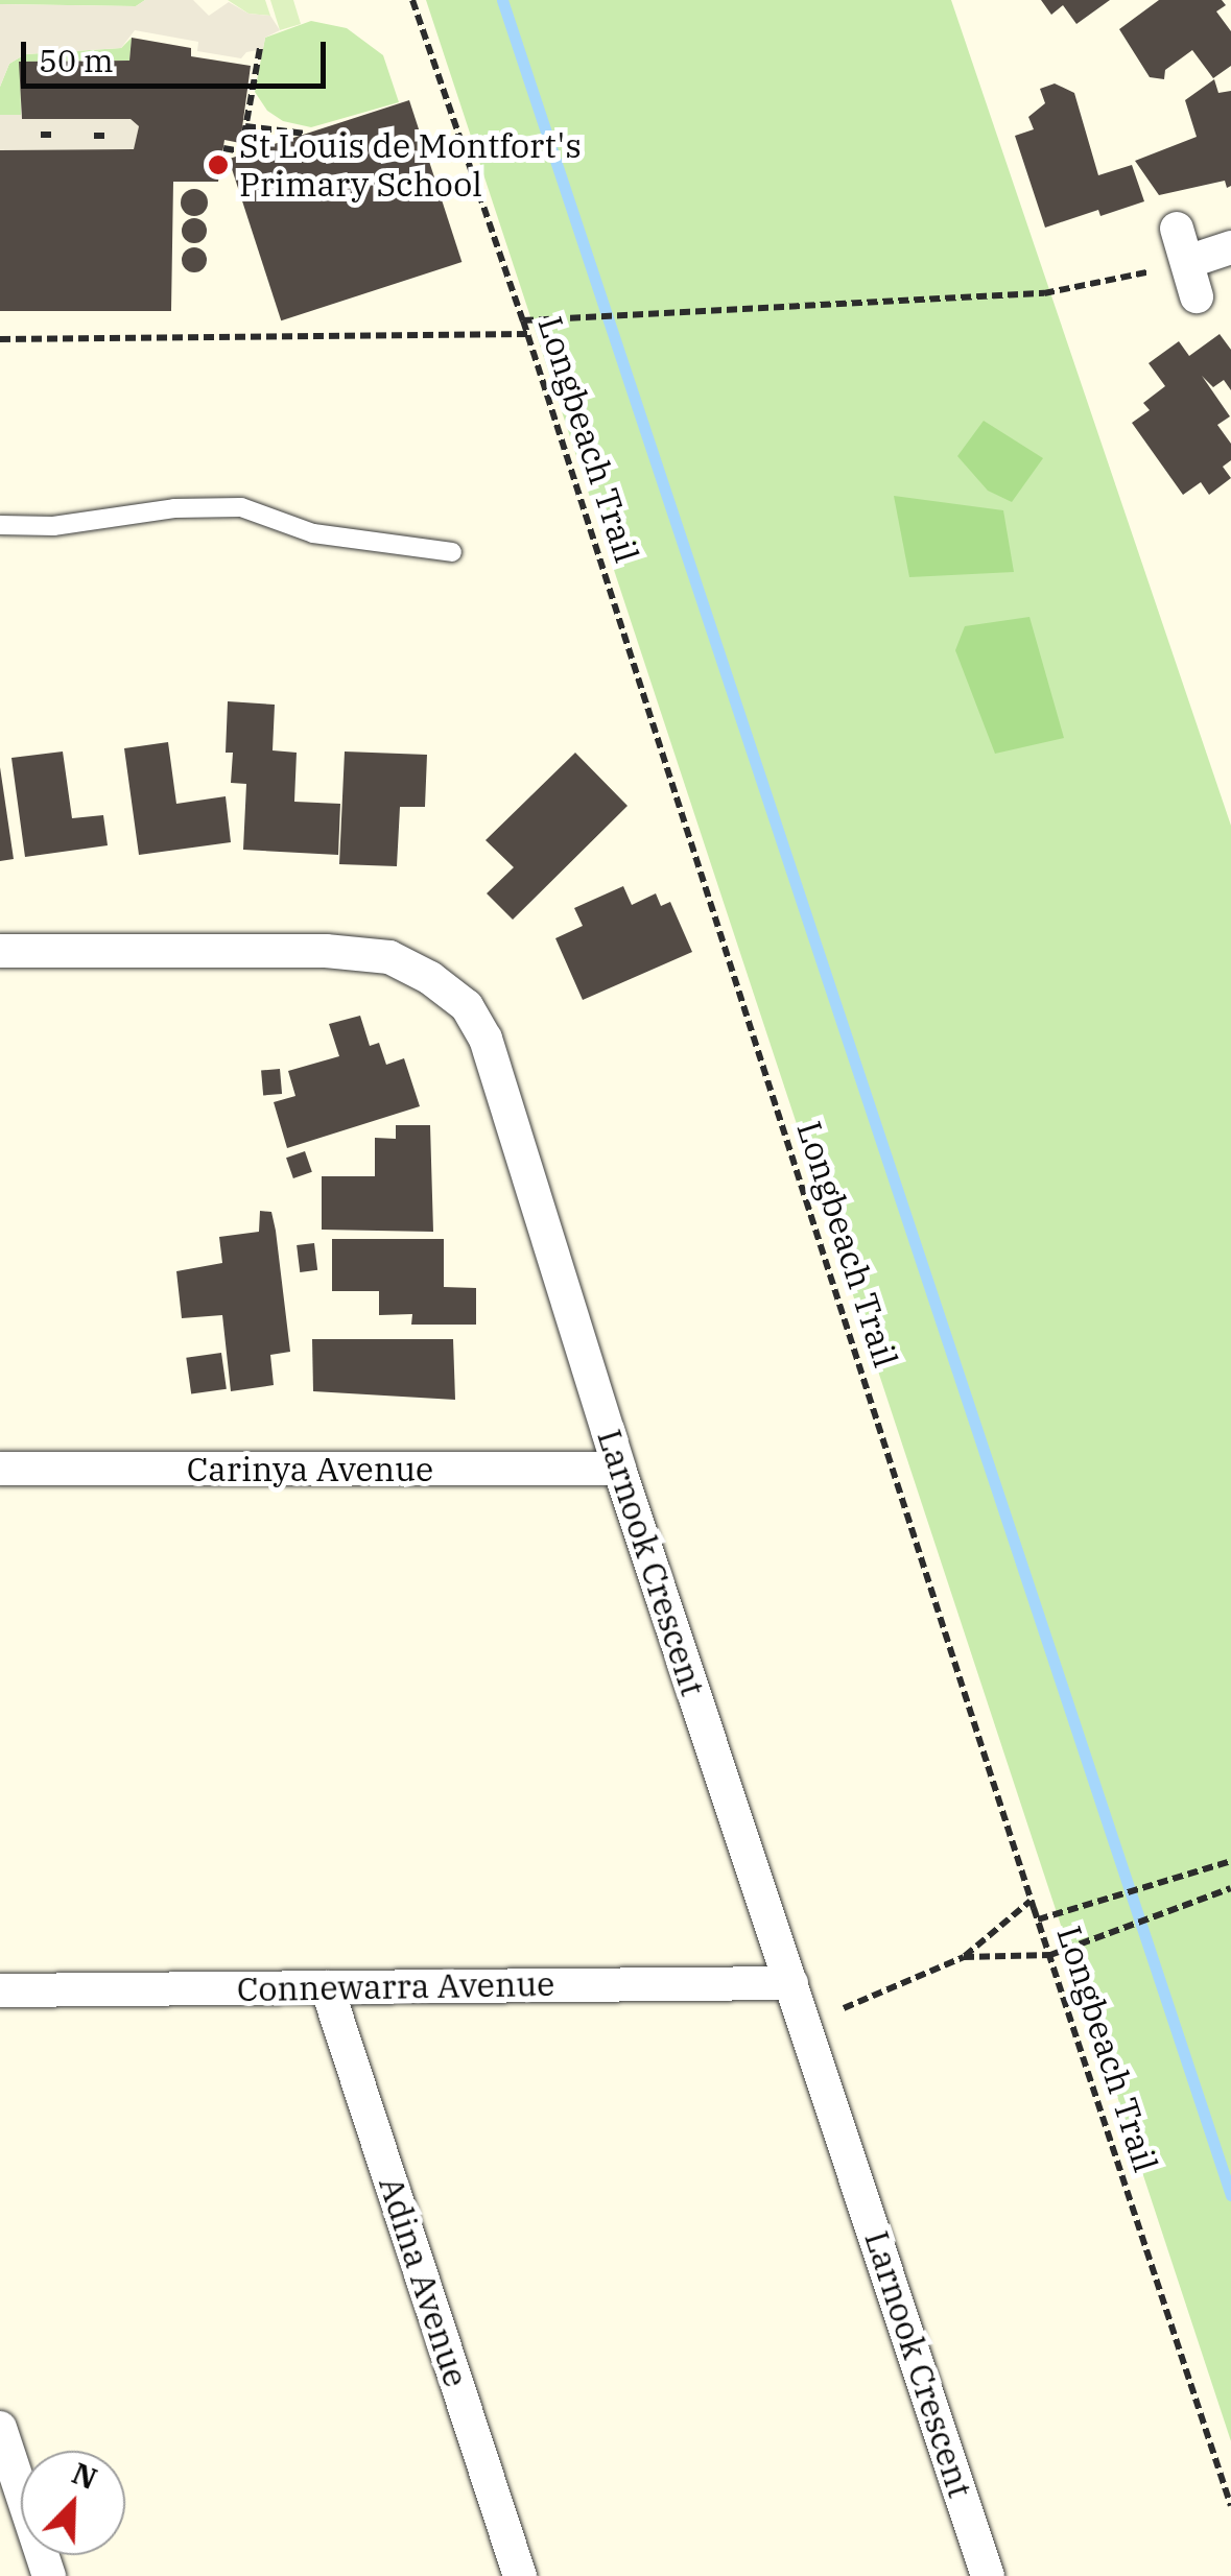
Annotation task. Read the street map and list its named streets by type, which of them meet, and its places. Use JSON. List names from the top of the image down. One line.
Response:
{"streets":{"street":["Carinya Avenue","Larnook Crescent","Connewarra Avenue","Adina Avenue"],"path":["Longbeach Trail"]},"crossings":[["Carinya Avenue","Larnook Crescent"],["Larnook Crescent","Connewarra Avenue"],["Connewarra Avenue","Adina Avenue"]],"places":["St Louis de Montfort's Primary School"],"scale_bar":"50 m","north":"top right"}
